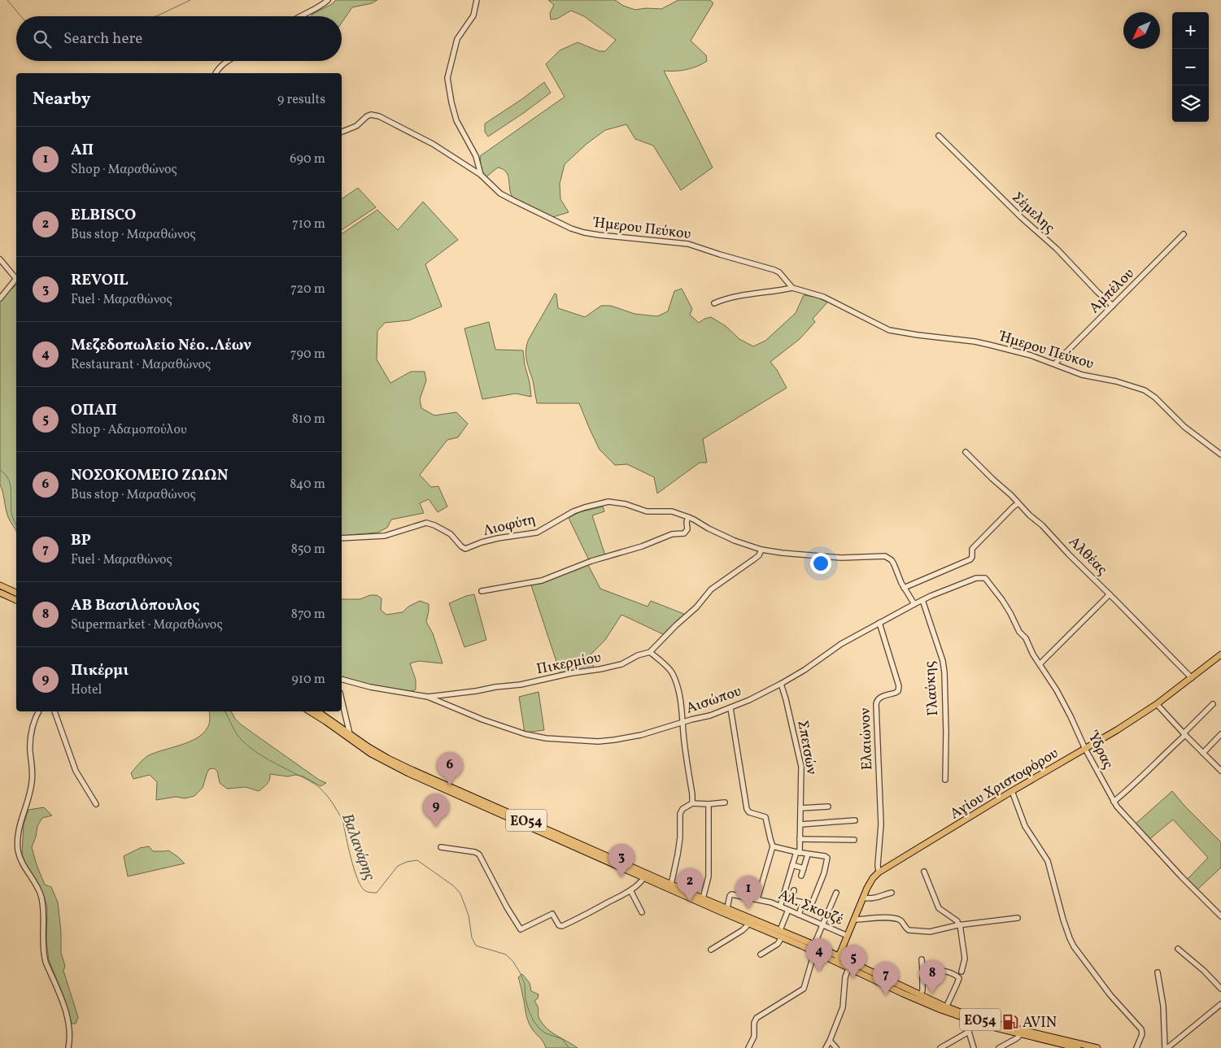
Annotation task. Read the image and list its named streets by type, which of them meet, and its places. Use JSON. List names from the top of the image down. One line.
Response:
{"streets":{"main road":["Αγίου Χριστοφόρου","ΕΟ54"],"street":["Σέμελης","Ήμερου Πεύκου","Αμπέλου","Λιοφύτη","Αλθέας","Πικερμίου","Γλαύκης","Αισώπου","Ελαιώνον","Σπετσών","Ύδρας","Αλ. Σκουζέ"]},"crossings":[["Σέμελης","Αμπέλου"],["Ήμερου Πεύκου","Αμπέλου"],["Αλθέας","Αγίου Χριστοφόρου"],["Πικερμίου","Αισώπου"],["Γλαύκης","Αισώπου"],["Αισώπου","Ελαιώνον"],["Αισώπου","Σπετσών"],["Αισώπου","Ύδρας"],["Ελαιώνον","Αγίου Χριστοφόρου"],["Σπετσών","Αλ. Σκουζέ"],["Ύδρας","Αγίου Χριστοφόρου"],["Αγίου Χριστοφόρου","ΕΟ54"],["Αγίου Χριστοφόρου","Αλ. Σκουζέ"],["ΕΟ54","Αλ. Σκουζέ"]],"water":["Βαλανάρης"],"places":{"fuel station":["AVIN"]},"north":"bottom left","page":{"map_buttons":["+","−"],"search":"Search here","heading":["Nearby","9 results"],"list":[{"mark":"1","name":"ΑΠ","note":"Shop · Μαραθώνος","value":"690 m"},{"mark":"2","name":"ELBISCO","note":"Bus stop · Μαραθώνος","value":"710 m"},{"mark":"3","name":"REVOIL","note":"Fuel · Μαραθώνος","value":"720 m"},{"mark":"4","name":"Μεζεδοπωλείο Νέο..Λέων","note":"Restaurant · Μαραθώνος","value":"790 m"},{"mark":"5","name":"ΟΠΑΠ","note":"Shop · Αδαμοπούλου","value":"810 m"},{"mark":"6","name":"ΝΟΣΟΚΟΜΕΙΟ ΖΩΩΝ","note":"Bus stop · Μαραθώνος","value":"840 m"},{"mark":"7","name":"BP","note":"Fuel · Μαραθώνος","value":"850 m"},{"mark":"8","name":"ΑΒ Βασιλόπουλος","note":"Supermarket · Μαραθώνος","value":"870 m"},{"mark":"9","name":"Πικέρμι","note":"Hotel","value":"910 m"}],"pins":["6","9","3","2","1","4","5","8","7"]}}
